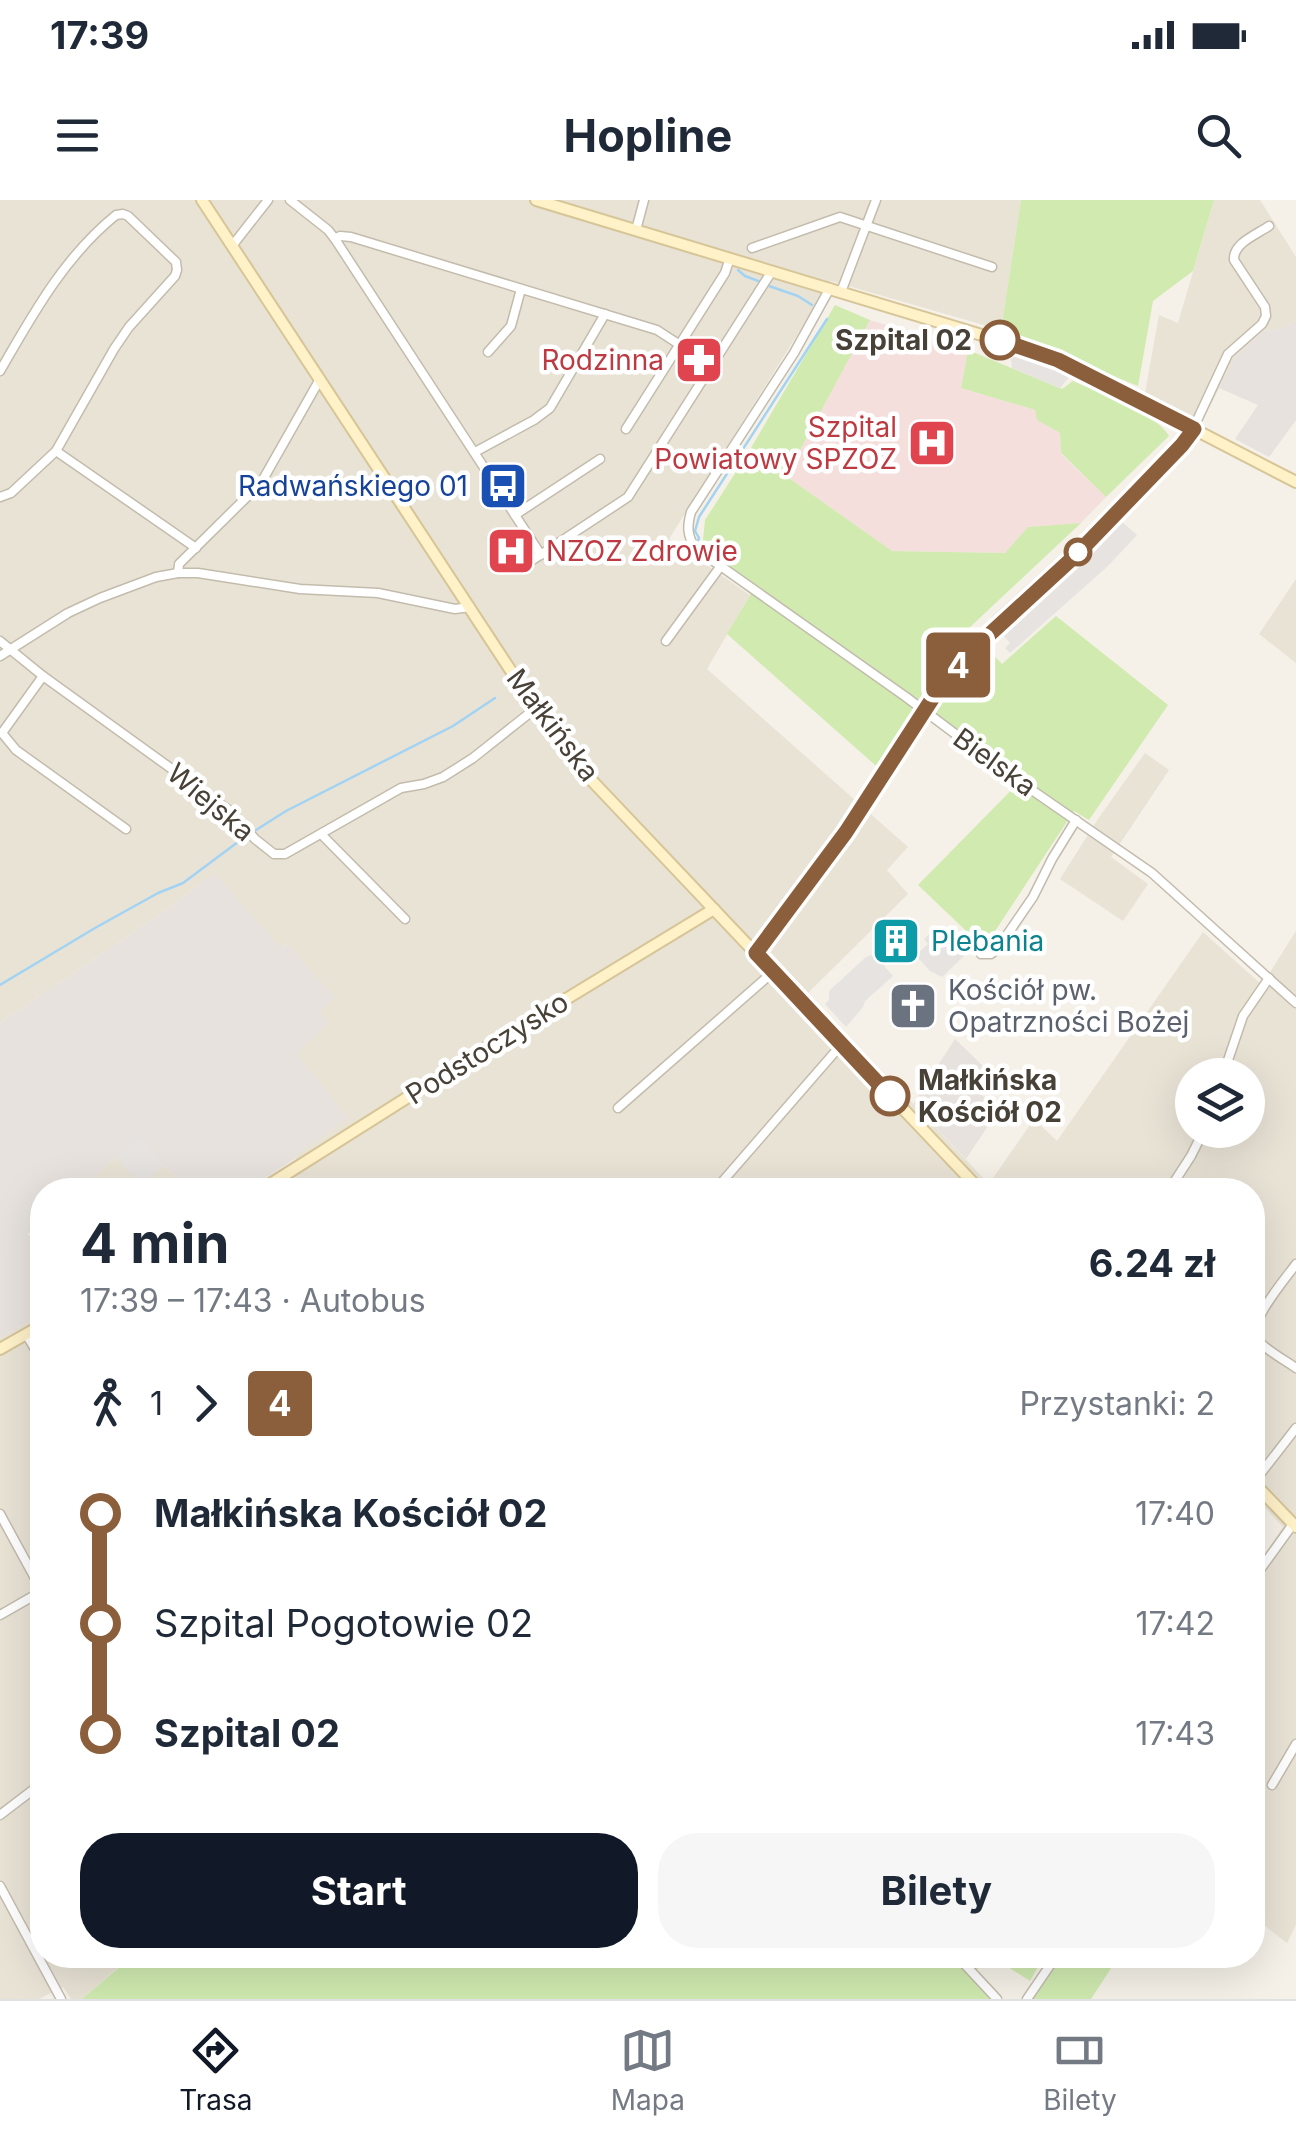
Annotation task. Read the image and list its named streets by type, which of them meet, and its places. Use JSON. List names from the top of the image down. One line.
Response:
{"streets":{"street":["Małkińska","Bielska","Wiejska","Podstoczysko"]},"crossings":[["Małkińska","Wiejska"],["Małkińska","Podstoczysko"]],"places":{"other":["Szpital 02","Małkińska Kościół 02"],"pharmacy":["Rodzinna"],"hospital":["Szpital Powiatowy SPZOZ","NZOZ Zdrowie"],"bus stop":["Radwańskiego 01"],"building":["Plebania"],"church":["Kościół pw. Opatrzności Bożej"]},"lines":["bus line 4"],"page":{"status":"17:39","header":"Hopline","on_map":"4","heading":["4 min","17:39 – 17:43 · Autobus","6.24 zł"],"legs":["1","4","Przystanki: 2"],"list":[{"name":"Małkińska Kościół 02","value":"17:40"},{"name":"Szpital Pogotowie 02","value":"17:42"},{"name":"Szpital 02","value":"17:43"}],"buttons":["Start","Bilety"],"tabs":["Trasa","Mapa","Bilety"]}}
